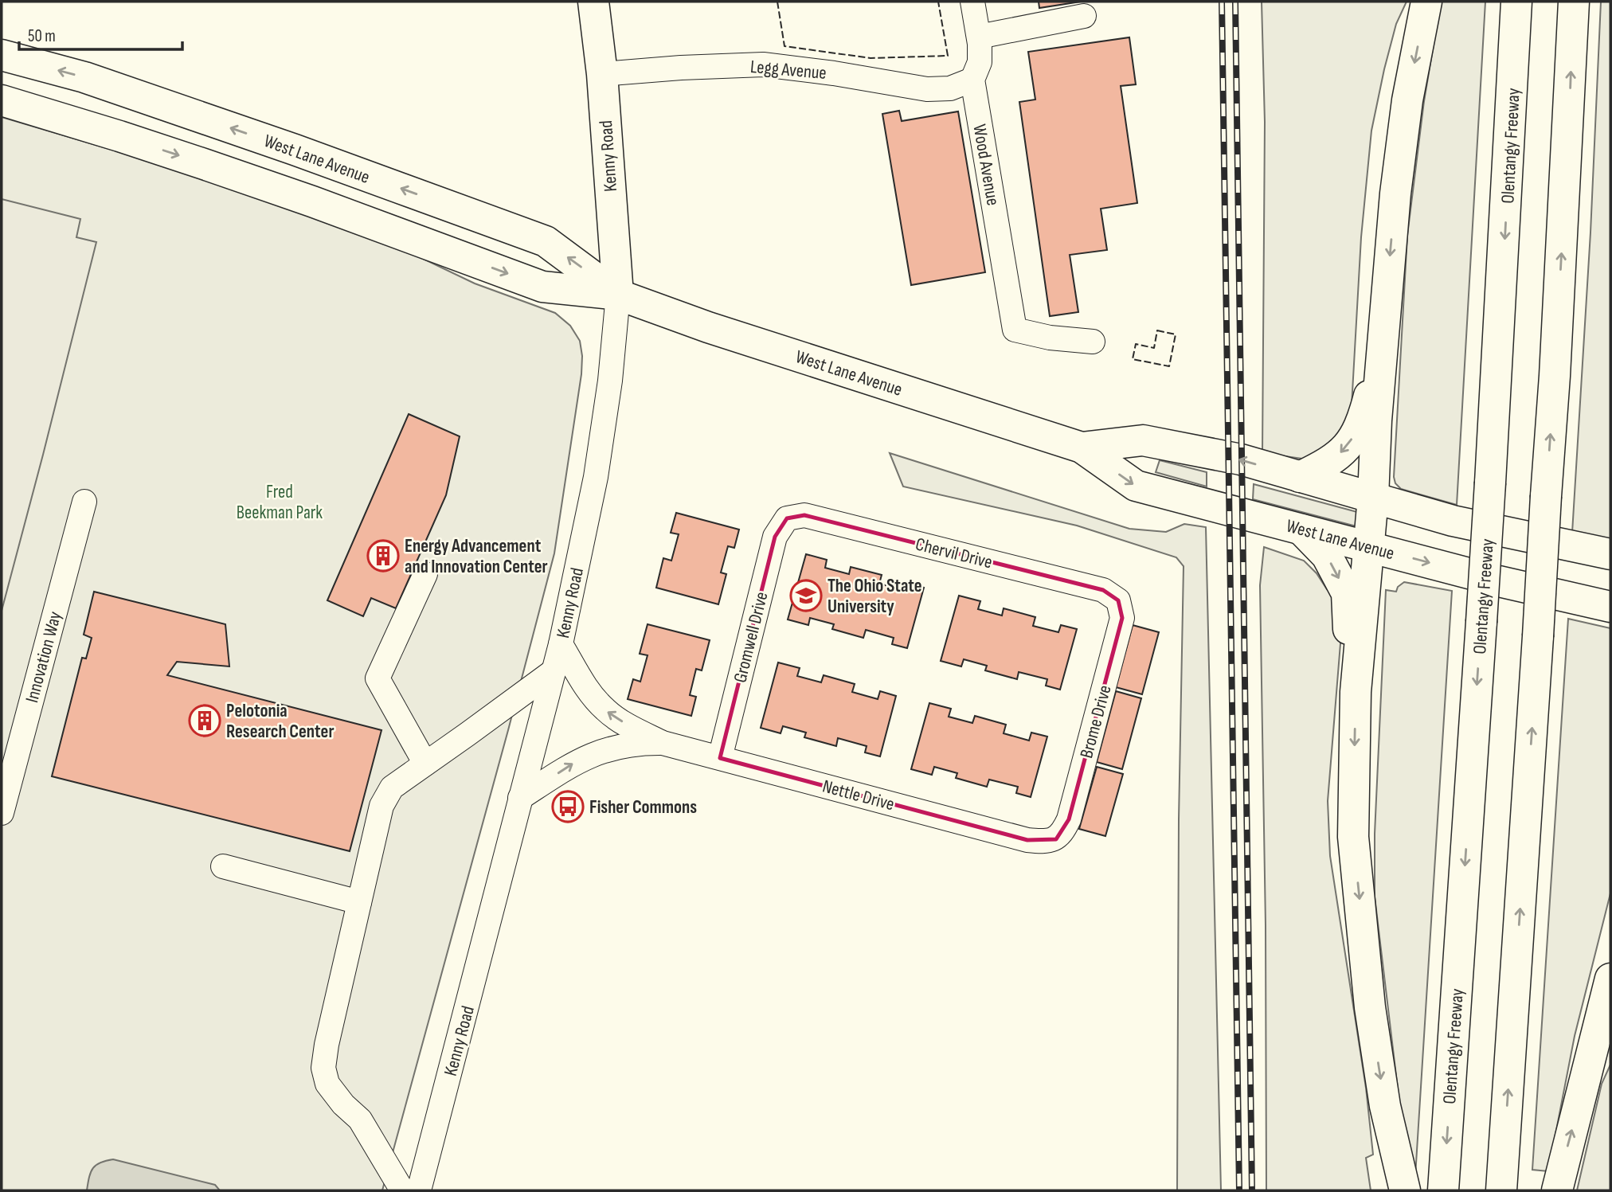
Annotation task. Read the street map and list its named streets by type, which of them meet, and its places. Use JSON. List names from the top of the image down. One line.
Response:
{"streets":{"main road":["Olentangy Freeway","Kenny Road","West Lane Avenue"],"street":["Legg Avenue","Wood Avenue","Chervil Drive","Gromwell Drive","Innovation Way","Brome Drive","Nettle Drive"]},"crossings":[["Legg Avenue","Kenny Road"],["Legg Avenue","Wood Avenue"],["Kenny Road","West Lane Avenue"],["Kenny Road","Nettle Drive"],["Chervil Drive","Gromwell Drive"],["Chervil Drive","Brome Drive"],["Gromwell Drive","Nettle Drive"],["Brome Drive","Nettle Drive"]],"parks":["Fred Beekman Park"],"places":{"building":["Energy Advancement and Innovation Center","Pelotonia Research Center"],"school or university":["The Ohio State University"],"bus stop":["Fisher Commons"]},"scale_bar":"50 m"}
